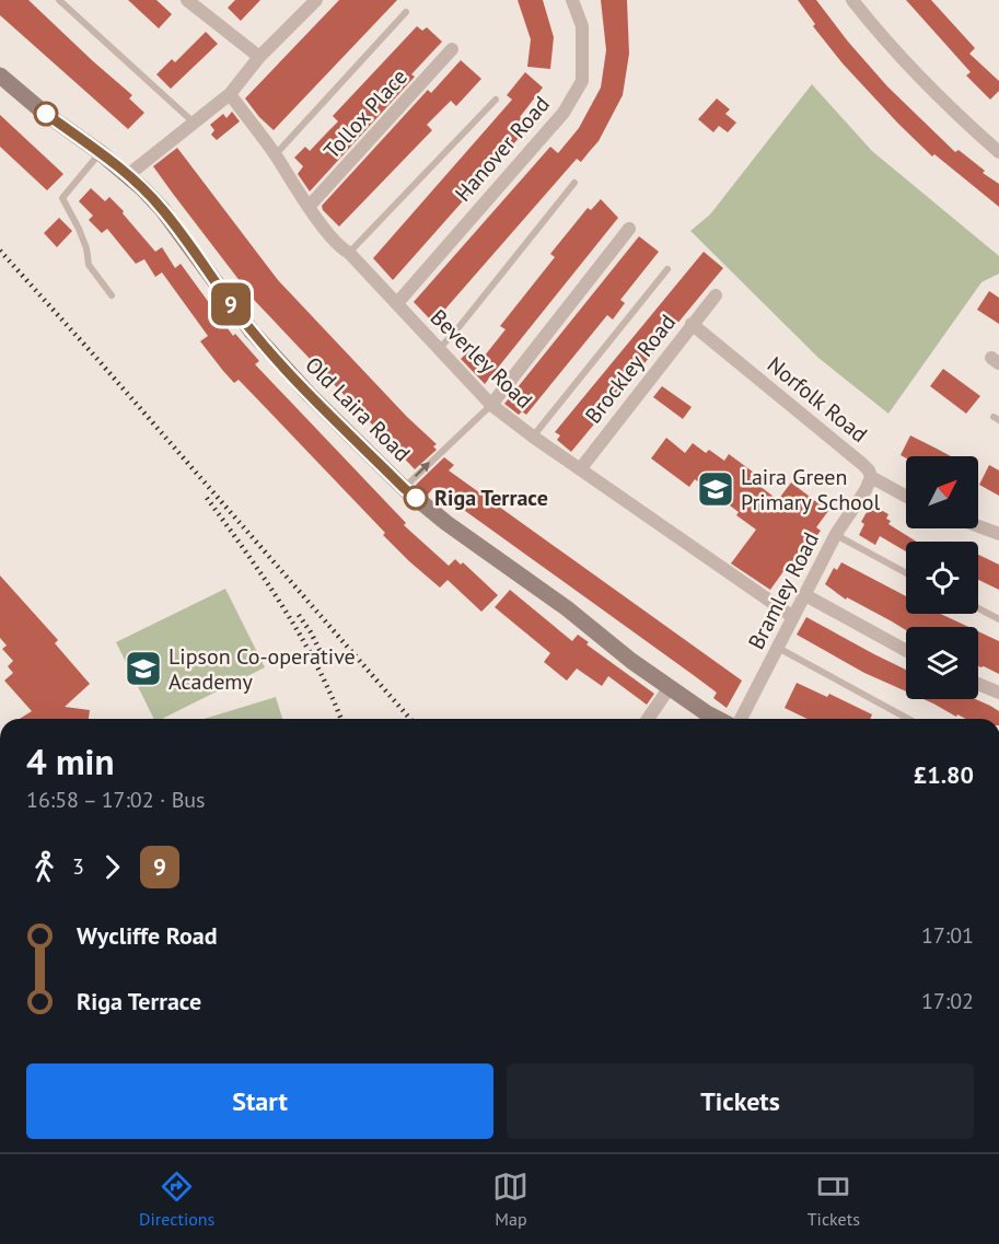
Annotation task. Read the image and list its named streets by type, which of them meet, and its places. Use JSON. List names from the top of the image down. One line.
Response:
{"streets":{"main road":["Old Laira Road"],"street":["Tollox Place","Hanover Road","Beverley Road","Brockley Road","Norfolk Road","Bramley Road"]},"crossings":[["Tollox Place","Beverley Road"],["Hanover Road","Beverley Road"],["Beverley Road","Brockley Road"],["Beverley Road","Bramley Road"],["Brockley Road","Norfolk Road"],["Norfolk Road","Bramley Road"]],"places":{"school or university":["Laira Green Primary School","Lipson Co-operative Academy"],"other":["Riga Terrace"]},"lines":["bus line 9"],"north":"top right","page":{"on_map":"9","heading":["4 min","16:58 – 17:02 · Bus","£1.80"],"legs":["3","9"],"list":[{"name":"Wycliffe Road","value":"17:01"},{"name":"Riga Terrace","value":"17:02"}],"buttons":["Start","Tickets"],"tabs":["Directions","Map","Tickets"]}}
